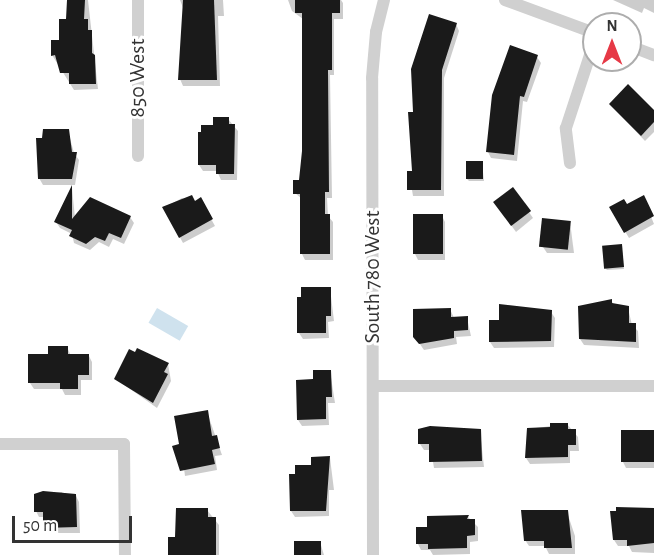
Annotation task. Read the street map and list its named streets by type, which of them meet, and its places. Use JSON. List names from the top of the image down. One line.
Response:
{"streets":{"street":["850 West","South 780 West"]},"scale_bar":"50 m","north":"top"}
